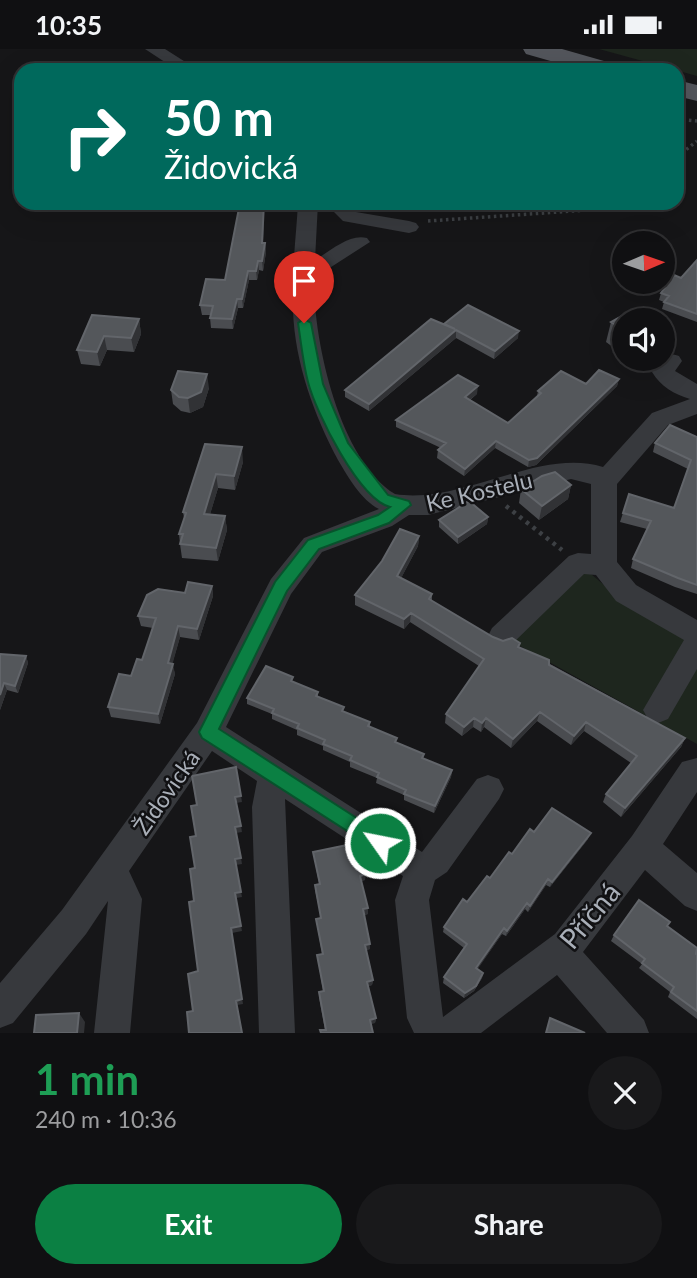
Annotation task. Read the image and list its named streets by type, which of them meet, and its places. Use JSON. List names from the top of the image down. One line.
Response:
{"streets":{"street":["Ke Kostelu","Židovická","Příčná"]},"crossings":[["Ke Kostelu","Židovická"]],"north":"right","page":{"status":"10:35","turn":["50 m","Židovická"],"heading":["1 min","240 m · 10:36"],"buttons":["Exit","Share"]}}
